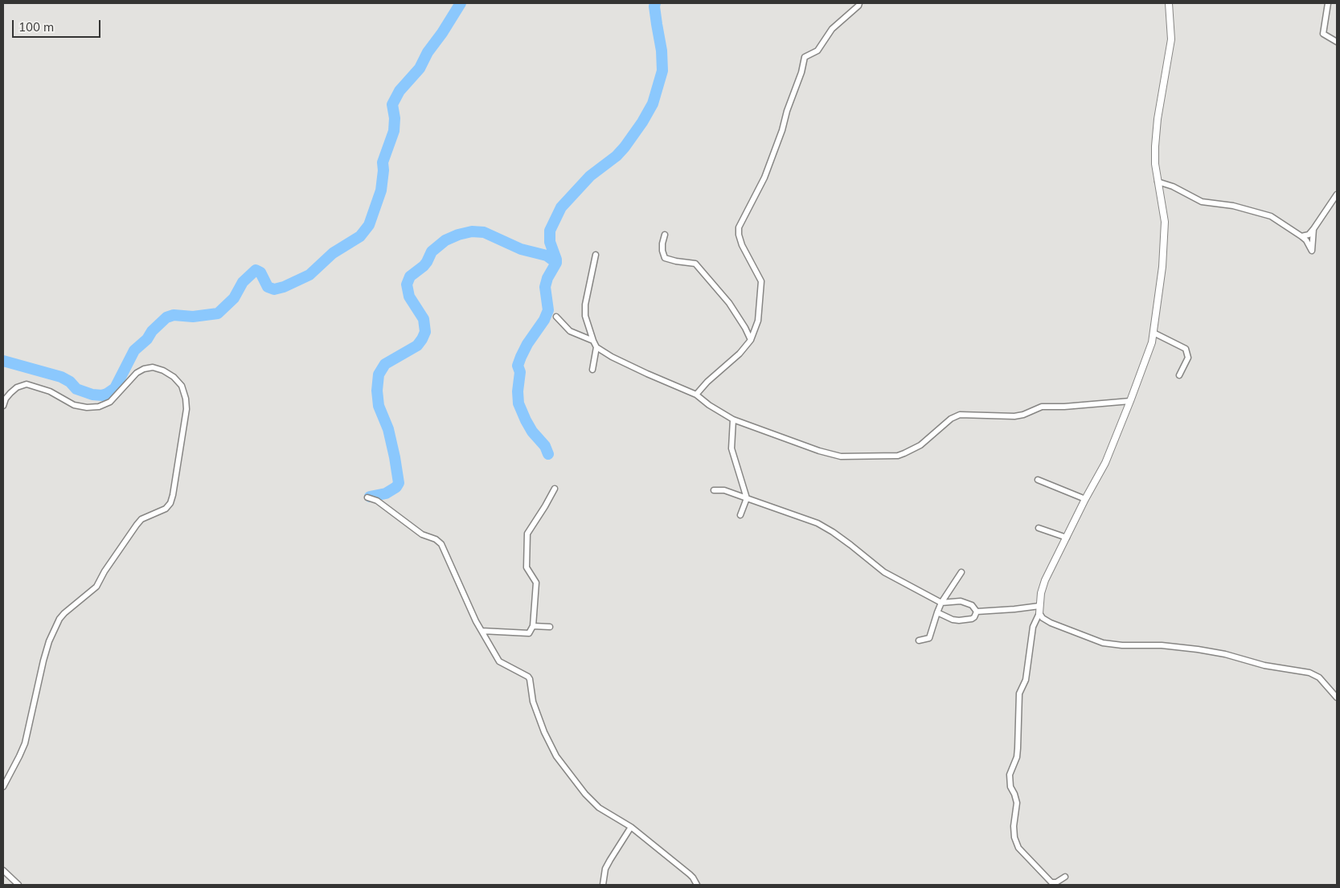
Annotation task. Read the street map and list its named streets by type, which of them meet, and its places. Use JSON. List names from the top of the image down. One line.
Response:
{"scale_bar":"100 m"}
